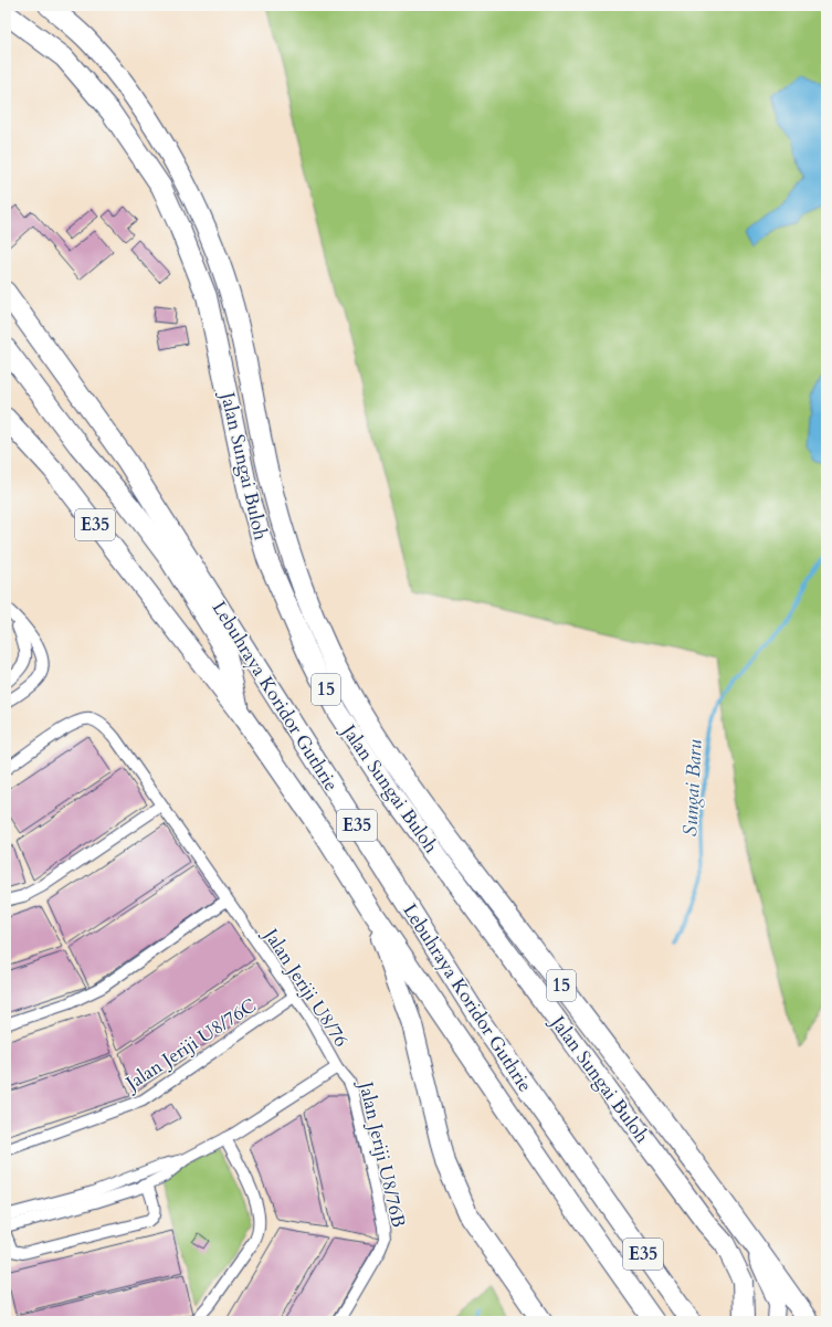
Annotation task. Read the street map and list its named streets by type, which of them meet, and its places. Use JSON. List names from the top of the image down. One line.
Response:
{"streets":{"highway":["Jalan Sungai Buloh","E35","15","Lebuhraya Koridor Guthrie"],"street":["Jalan Jeriji U8/76","Jalan Jeriji U8/76C","Jalan Jeriji U8/76B"]},"crossings":[["Jalan Jeriji U8/76","Jalan Jeriji U8/76C"],["Jalan Jeriji U8/76","Jalan Jeriji U8/76B"]],"water":["Sungai Baru"]}
